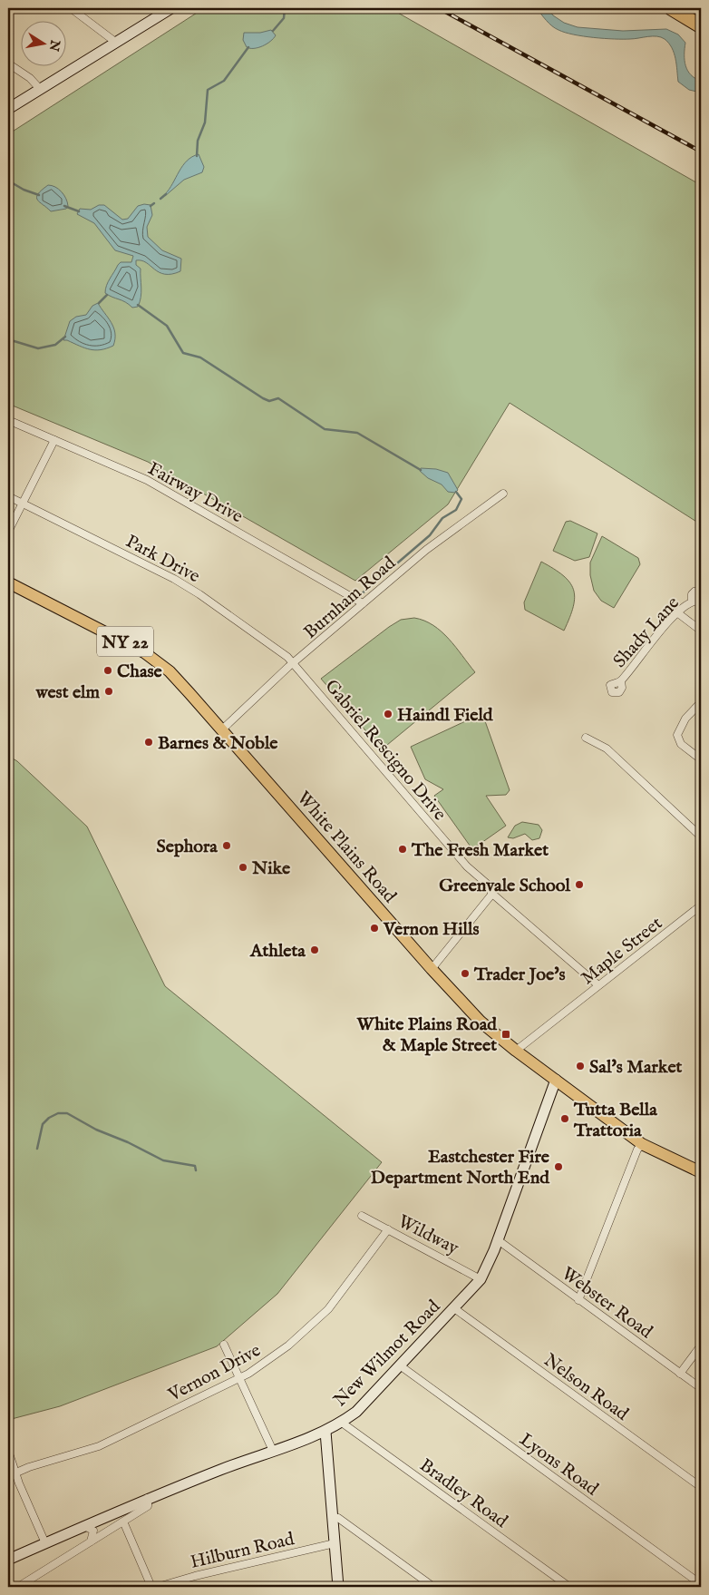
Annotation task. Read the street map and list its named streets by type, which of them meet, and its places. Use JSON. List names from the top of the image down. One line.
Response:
{"streets":{"main road":["NY 22","White Plains Road"],"street":["Fairway Drive","Park Drive","Burnham Road","Shady Lane","Gabriel Rescigno Drive","Maple Street","Wildway","Webster Road","New Wilmot Road","Vernon Drive","Nelson Road","Lyons Road","Bradley Road","Hilburn Road"]},"crossings":[["Fairway Drive","Burnham Road"],["Park Drive","Burnham Road"],["Park Drive","Gabriel Rescigno Drive"],["Burnham Road","Gabriel Rescigno Drive"],["Burnham Road","White Plains Road"],["Gabriel Rescigno Drive","Maple Street"],["White Plains Road","Maple Street"],["White Plains Road","New Wilmot Road"],["Wildway","New Wilmot Road"],["Wildway","Vernon Drive"],["Webster Road","New Wilmot Road"],["New Wilmot Road","Nelson Road"],["New Wilmot Road","Lyons Road"],["New Wilmot Road","Bradley Road"]],"places":{"other":["Chase","west elm","Haindl Field","Barnes & Noble","Sephora","The Fresh Market","Nike","Greenvale School","Vernon Hills","Athleta","Trader Joe's","Sal's Market","Tutta Bella Trattoria","Eastchester Fire Department North End"],"transit":["White Plains Road & Maple Street"]},"north":"right"}
